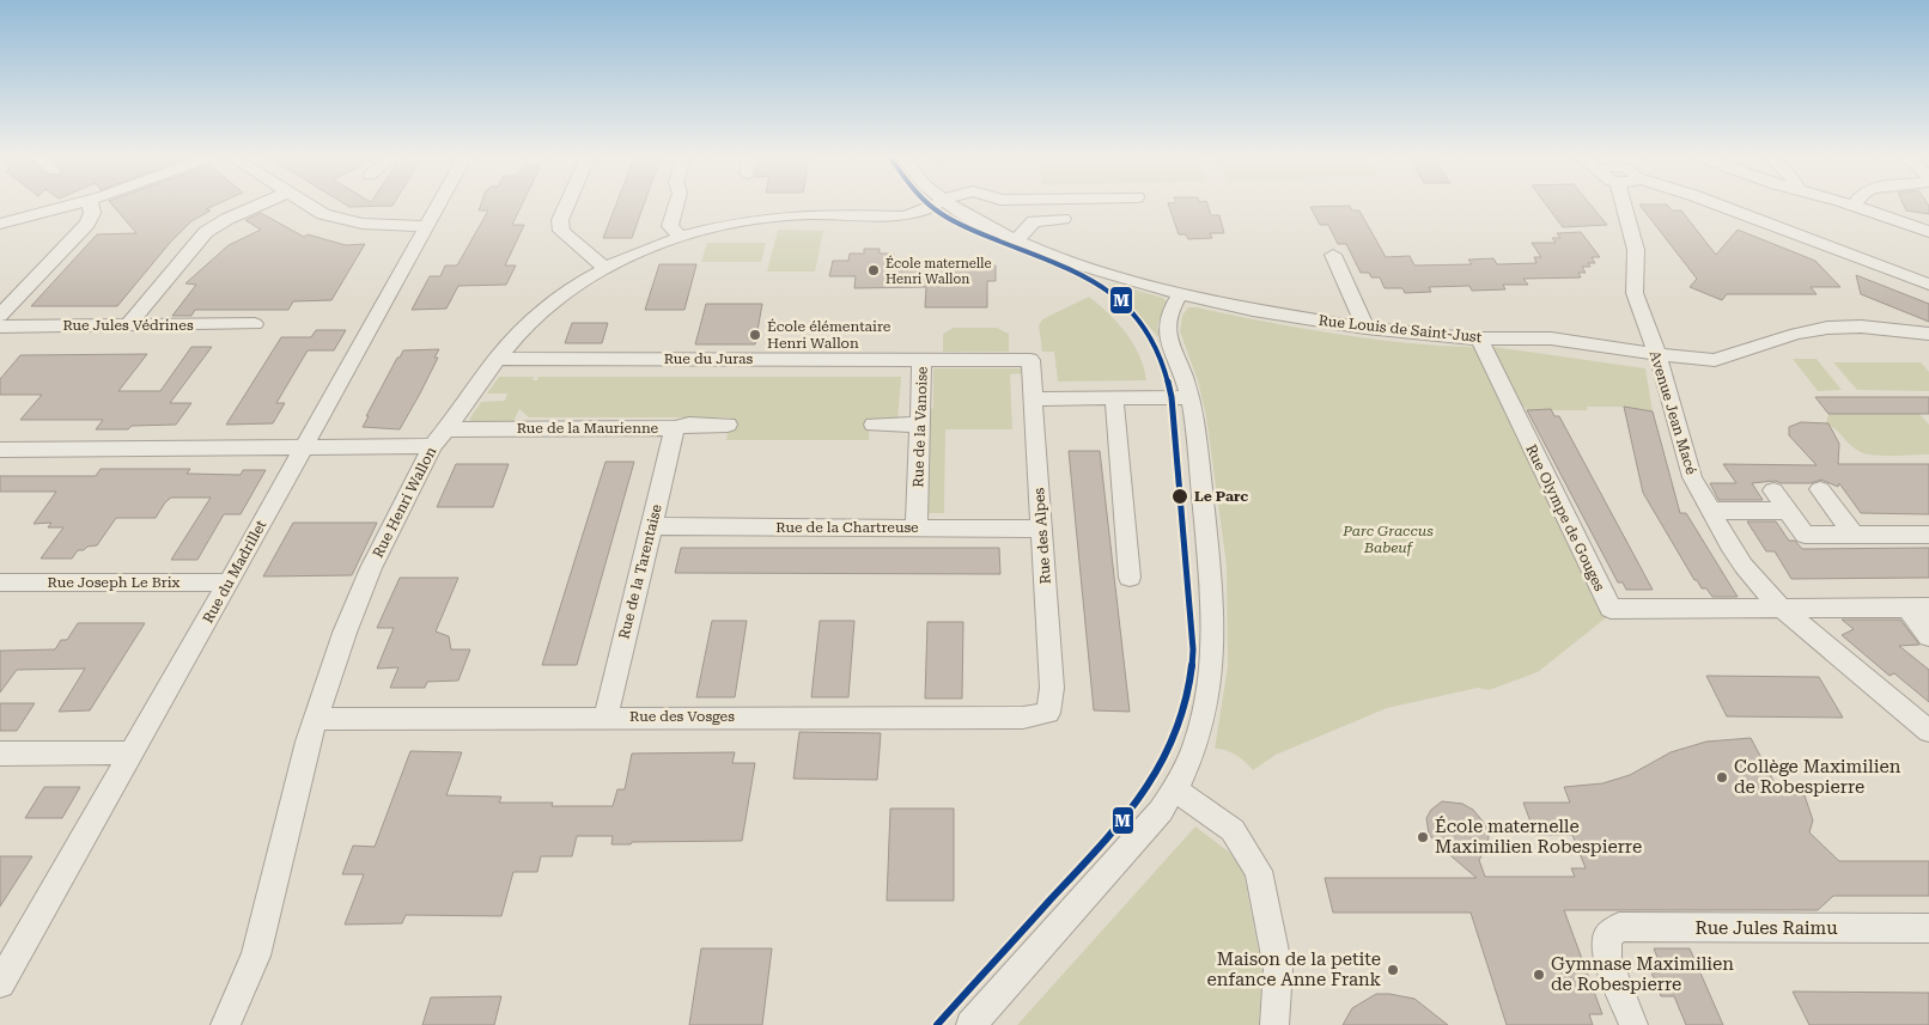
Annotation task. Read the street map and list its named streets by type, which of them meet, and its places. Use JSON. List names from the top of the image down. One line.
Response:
{"streets":{"street":["Rue Jules Védrines","Rue Louis de Saint-Just","Rue du Juras","Avenue Jean Macé","Rue de la Vanoise","Rue de la Maurienne","Rue Henri Wallon","Rue Olympe de Gouges","Rue de la Chartreuse","Rue des Alpes","Rue du Madrillet","Rue de la Tarentaise","Rue Joseph Le Brix","Rue des Vosges","Rue Jules Raimu"]},"crossings":[["Rue Louis de Saint-Just","Avenue Jean Macé"],["Rue Louis de Saint-Just","Rue Olympe de Gouges"],["Rue du Juras","Rue de la Vanoise"],["Rue du Juras","Rue Henri Wallon"],["Avenue Jean Macé","Rue Olympe de Gouges"],["Rue de la Vanoise","Rue de la Chartreuse"],["Rue de la Vanoise","Rue des Alpes"],["Rue de la Maurienne","Rue Henri Wallon"],["Rue de la Maurienne","Rue de la Tarentaise"],["Rue Henri Wallon","Rue des Vosges"],["Rue de la Chartreuse","Rue des Alpes"],["Rue de la Chartreuse","Rue de la Tarentaise"],["Rue des Alpes","Rue des Vosges"],["Rue du Madrillet","Rue Joseph Le Brix"],["Rue de la Tarentaise","Rue des Vosges"]],"parks":["Parc Graccus Babeuf"],"places":["École maternelle Henri Wallon","École élémentaire Henri Wallon","Le Parc","Collège Maximilien de Robespierre","École maternelle Maximilien Robespierre","Maison de la petite enfance Anne Frank","Gymnase Maximilien de Robespierre"],"lines":["transit line M"]}
